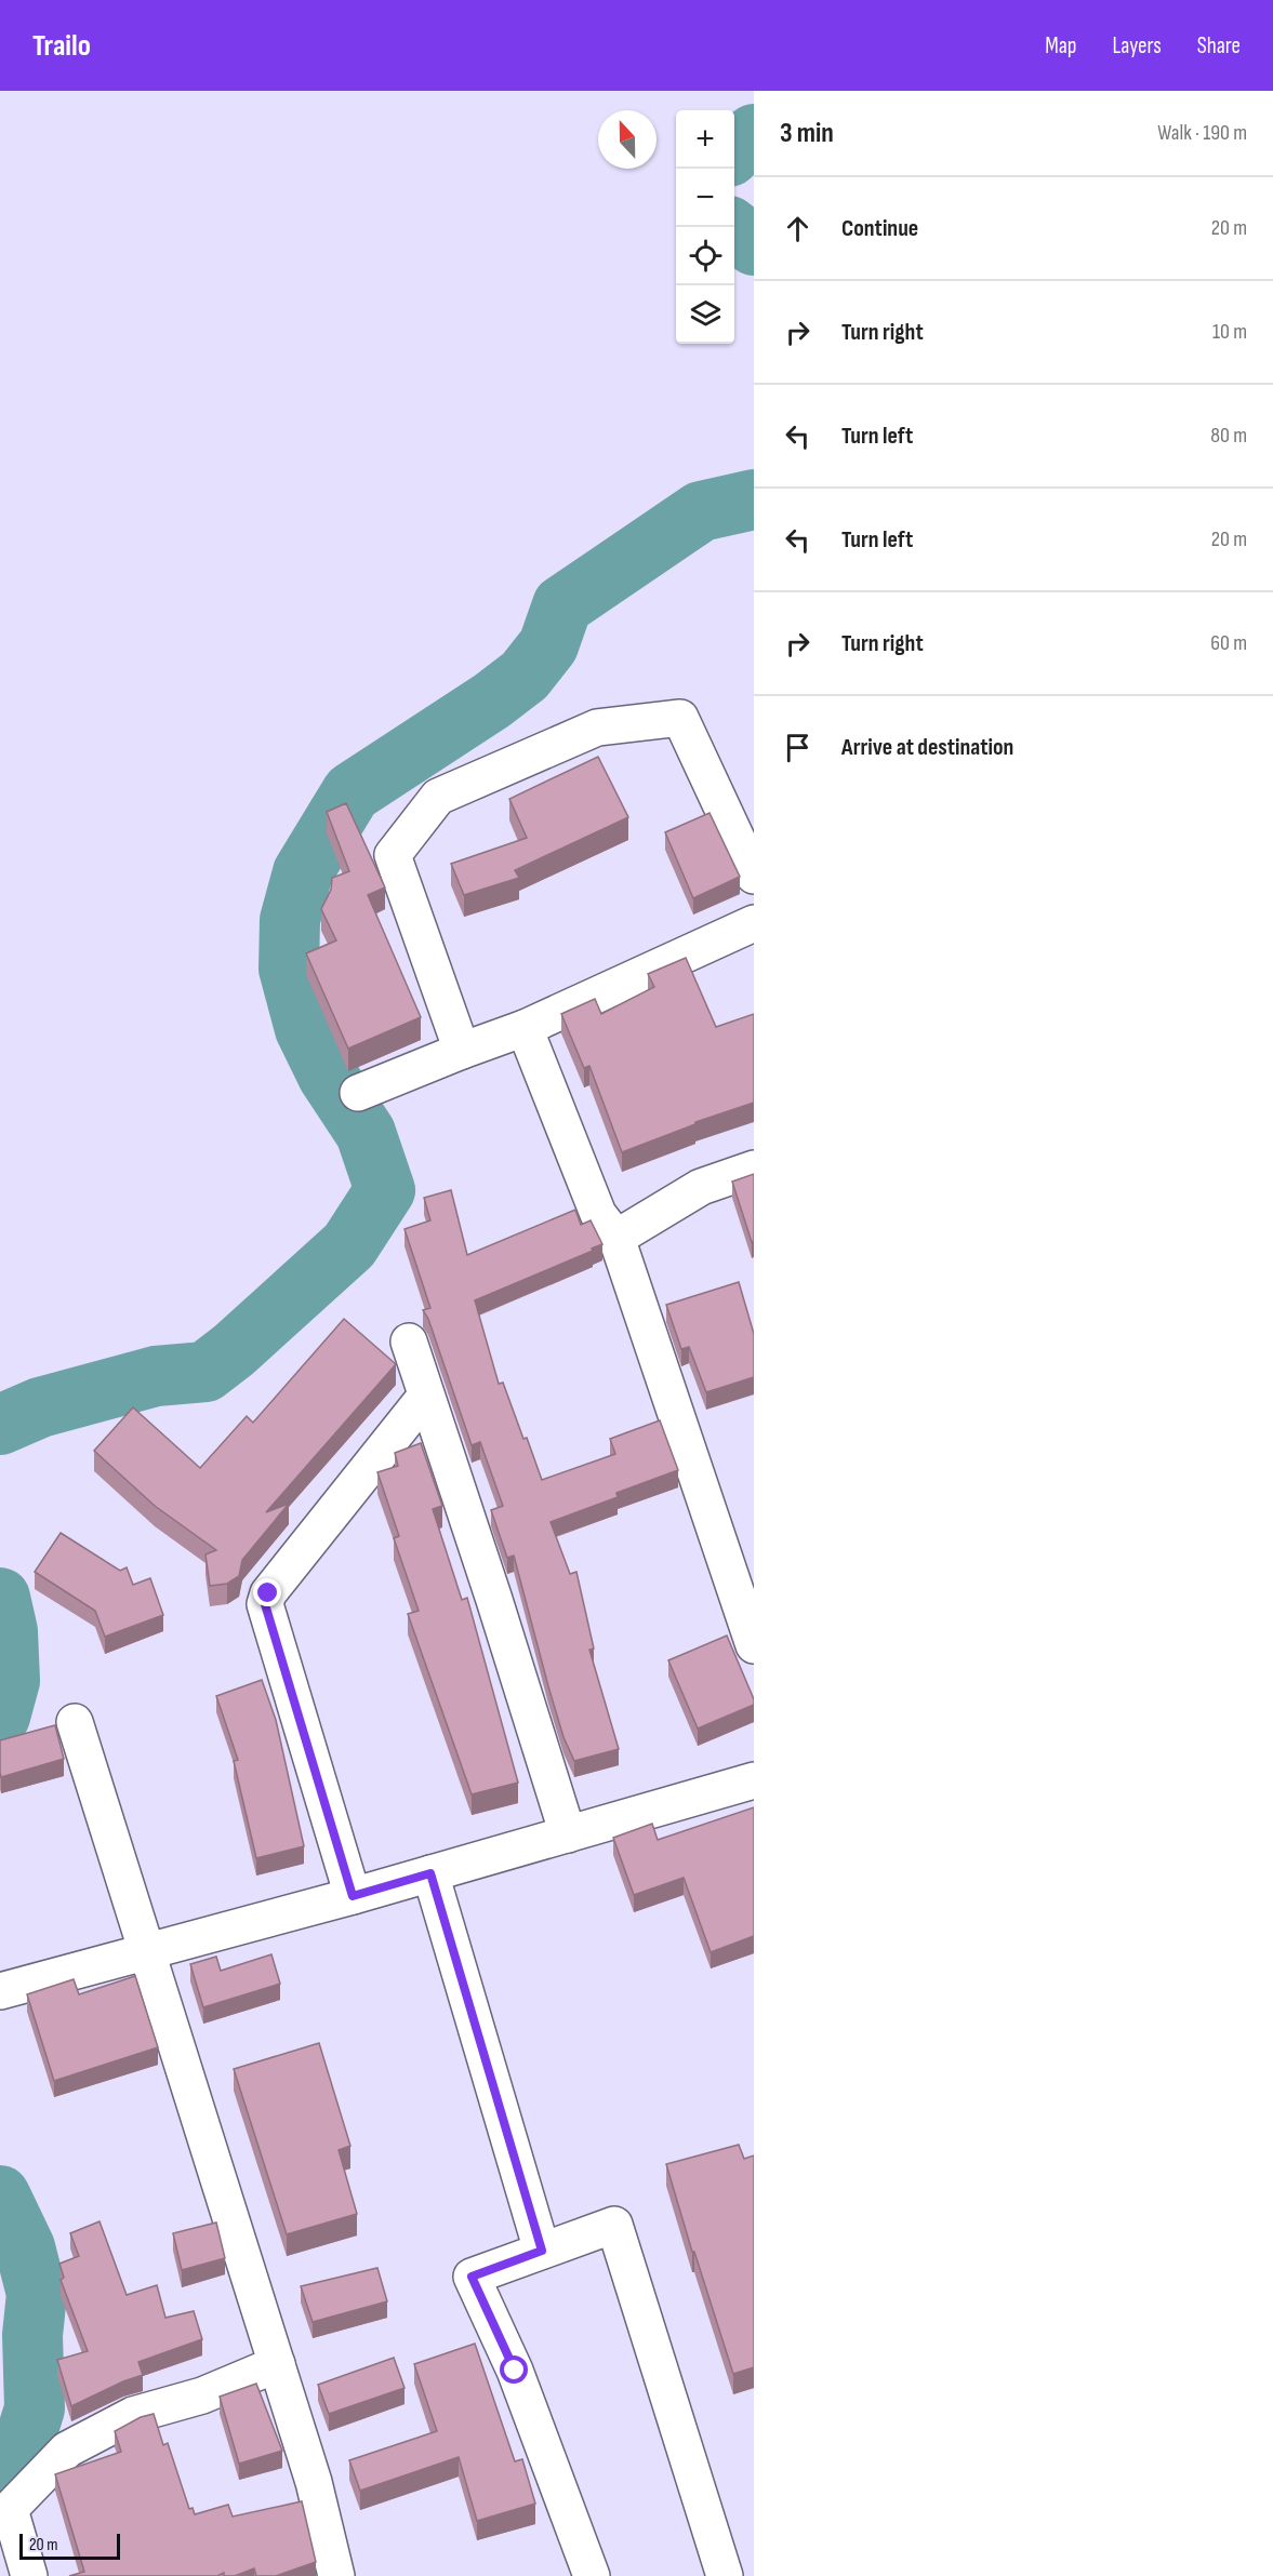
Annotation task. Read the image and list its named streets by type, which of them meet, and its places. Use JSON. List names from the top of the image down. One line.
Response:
{"scale_bar":"20 m","north":"top","page":{"header":"Trailo","nav":["Map","Layers","Share"],"heading":["3 min","Walk · 190 m"],"map_buttons":["+","−"],"list":[["Continue","20 m"],["Turn right","10 m"],["Turn left","80 m"],["Turn left","20 m"],["Turn right","60 m"],"Arrive at destination"],"scale":"20 m"}}
